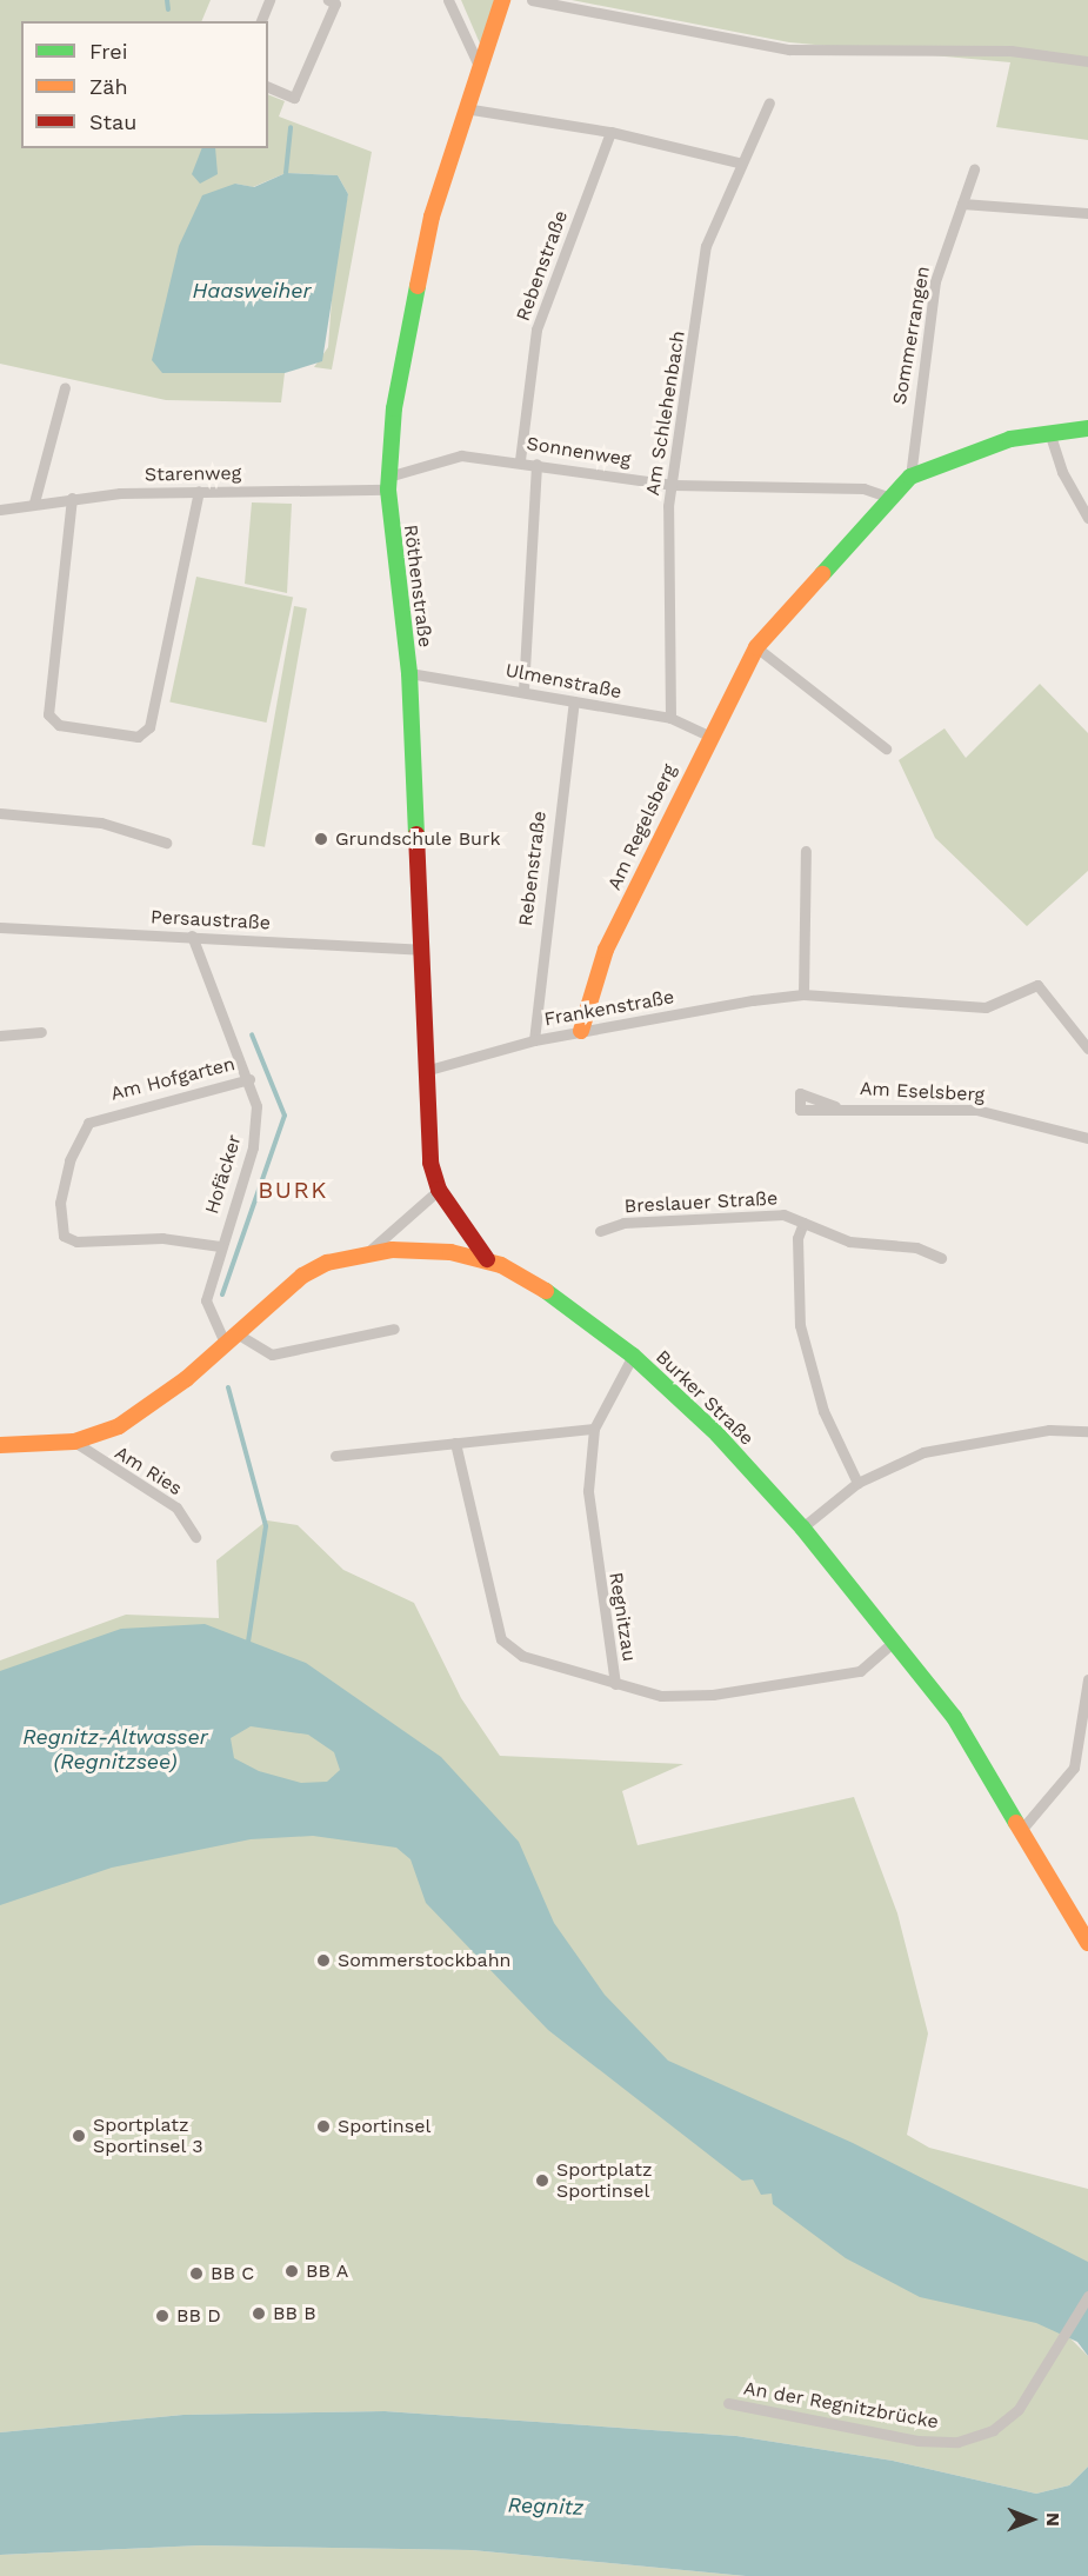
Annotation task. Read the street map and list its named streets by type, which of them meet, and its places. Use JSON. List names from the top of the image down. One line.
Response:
{"streets":{"street":["Rebenstraße","Sommerrangen","Am Schlehenbach","Sonnenweg","Starenweg","Röthenstraße","Ulmenstraße","Am Regelsberg","Persaustraße","Frankenstraße","Am Hofgarten","Am Eselsberg","Hofäcker","Breslauer Straße","Burker Straße","Am Ries","Regnitzau","An der Regnitzbrücke"]},"crossings":[["Rebenstraße","Sonnenweg"],["Rebenstraße","Ulmenstraße"],["Rebenstraße","Frankenstraße"],["Sommerrangen","Am Regelsberg"],["Am Schlehenbach","Sonnenweg"],["Am Schlehenbach","Ulmenstraße"],["Sonnenweg","Starenweg"],["Sonnenweg","Röthenstraße"],["Sonnenweg","Am Regelsberg"],["Starenweg","Röthenstraße"],["Röthenstraße","Ulmenstraße"],["Röthenstraße","Persaustraße"],["Röthenstraße","Frankenstraße"],["Röthenstraße","Burker Straße"],["Ulmenstraße","Am Regelsberg"],["Am Regelsberg","Frankenstraße"],["Persaustraße","Hofäcker"],["Am Hofgarten","Hofäcker"],["Hofäcker","Burker Straße"],["Burker Straße","Am Ries"],["Burker Straße","Regnitzau"]],"districts":["BURK"],"water":["Haasweiher","Regnitz-Altwasser (Regnitzsee)","Regnitz"],"places":["Grundschule Burk","Sommerstockbahn","Sportinsel","Sportplatz Sportinsel 3","Sportplatz Sportinsel","BB A","BB C","BB B","BB D"],"legend":["Frei","Zäh","Stau"],"north":"right"}
